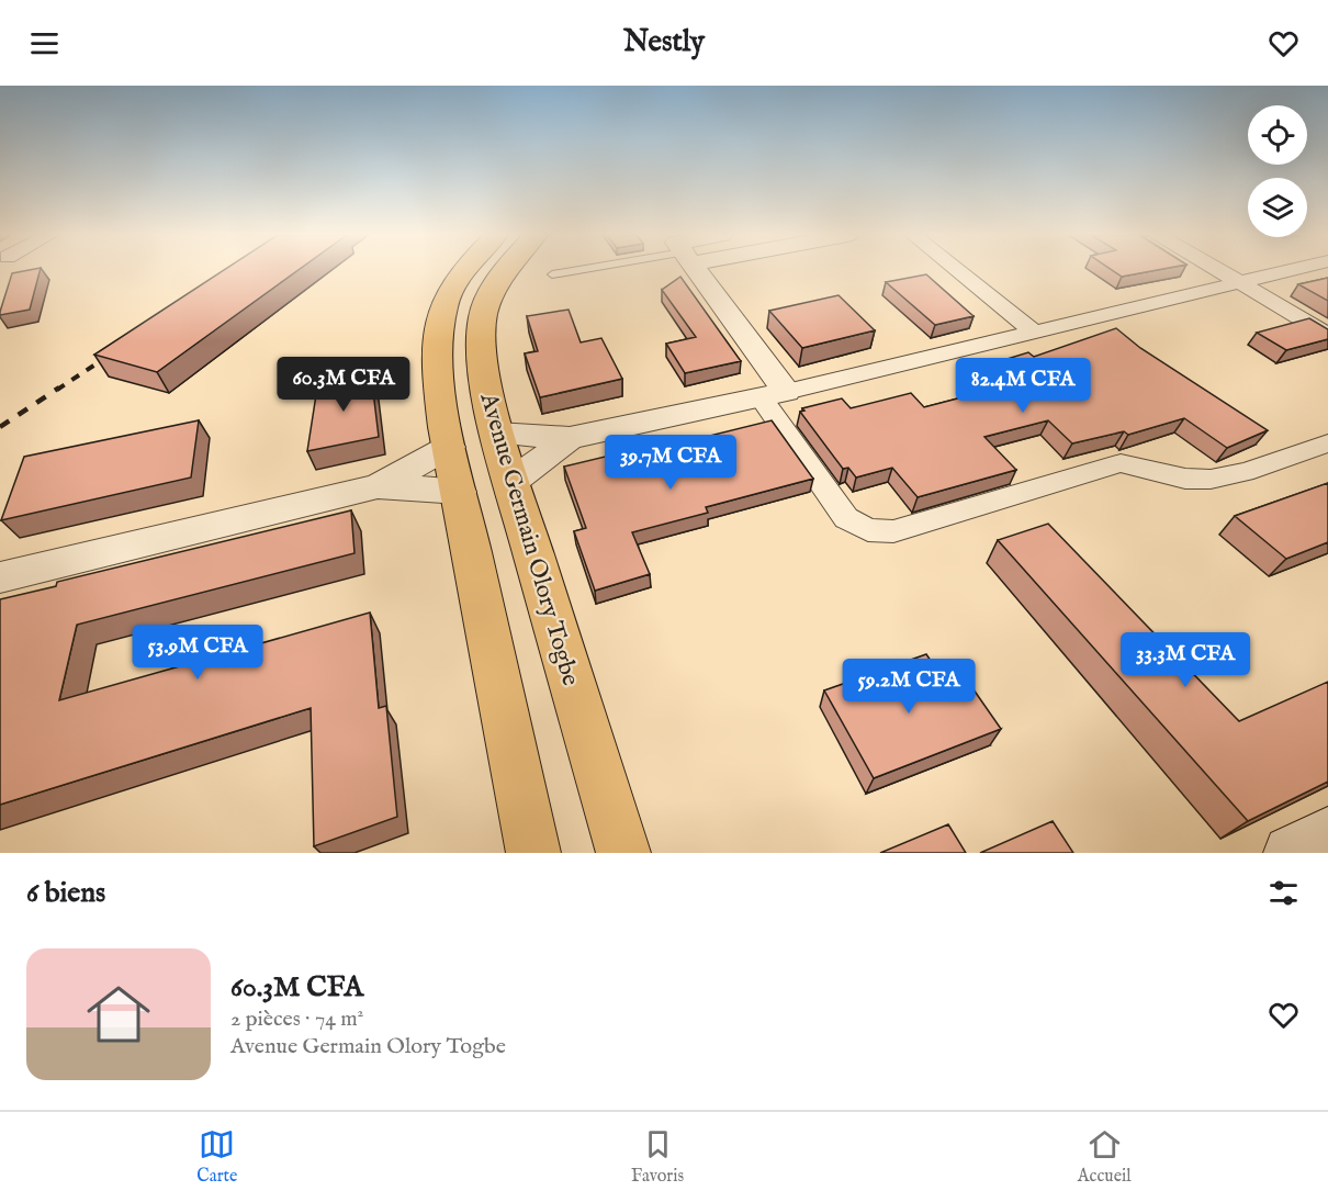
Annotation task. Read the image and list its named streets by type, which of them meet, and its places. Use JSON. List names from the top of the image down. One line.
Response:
{"streets":{"highway":["Avenue Germain Olory Togbe"]},"page":{"header":"Nestly","price":["60.3M CFA","82.4M CFA","39.7M CFA","53.9M CFA","33.3M CFA","59.2M CFA"],"heading":"6 biens","list":[{"name":"60.3M CFA","note":"2 pièces · 74 m² · Avenue Germain Olory Togbe"}],"tabs":["Carte","Favoris","Accueil"]}}
